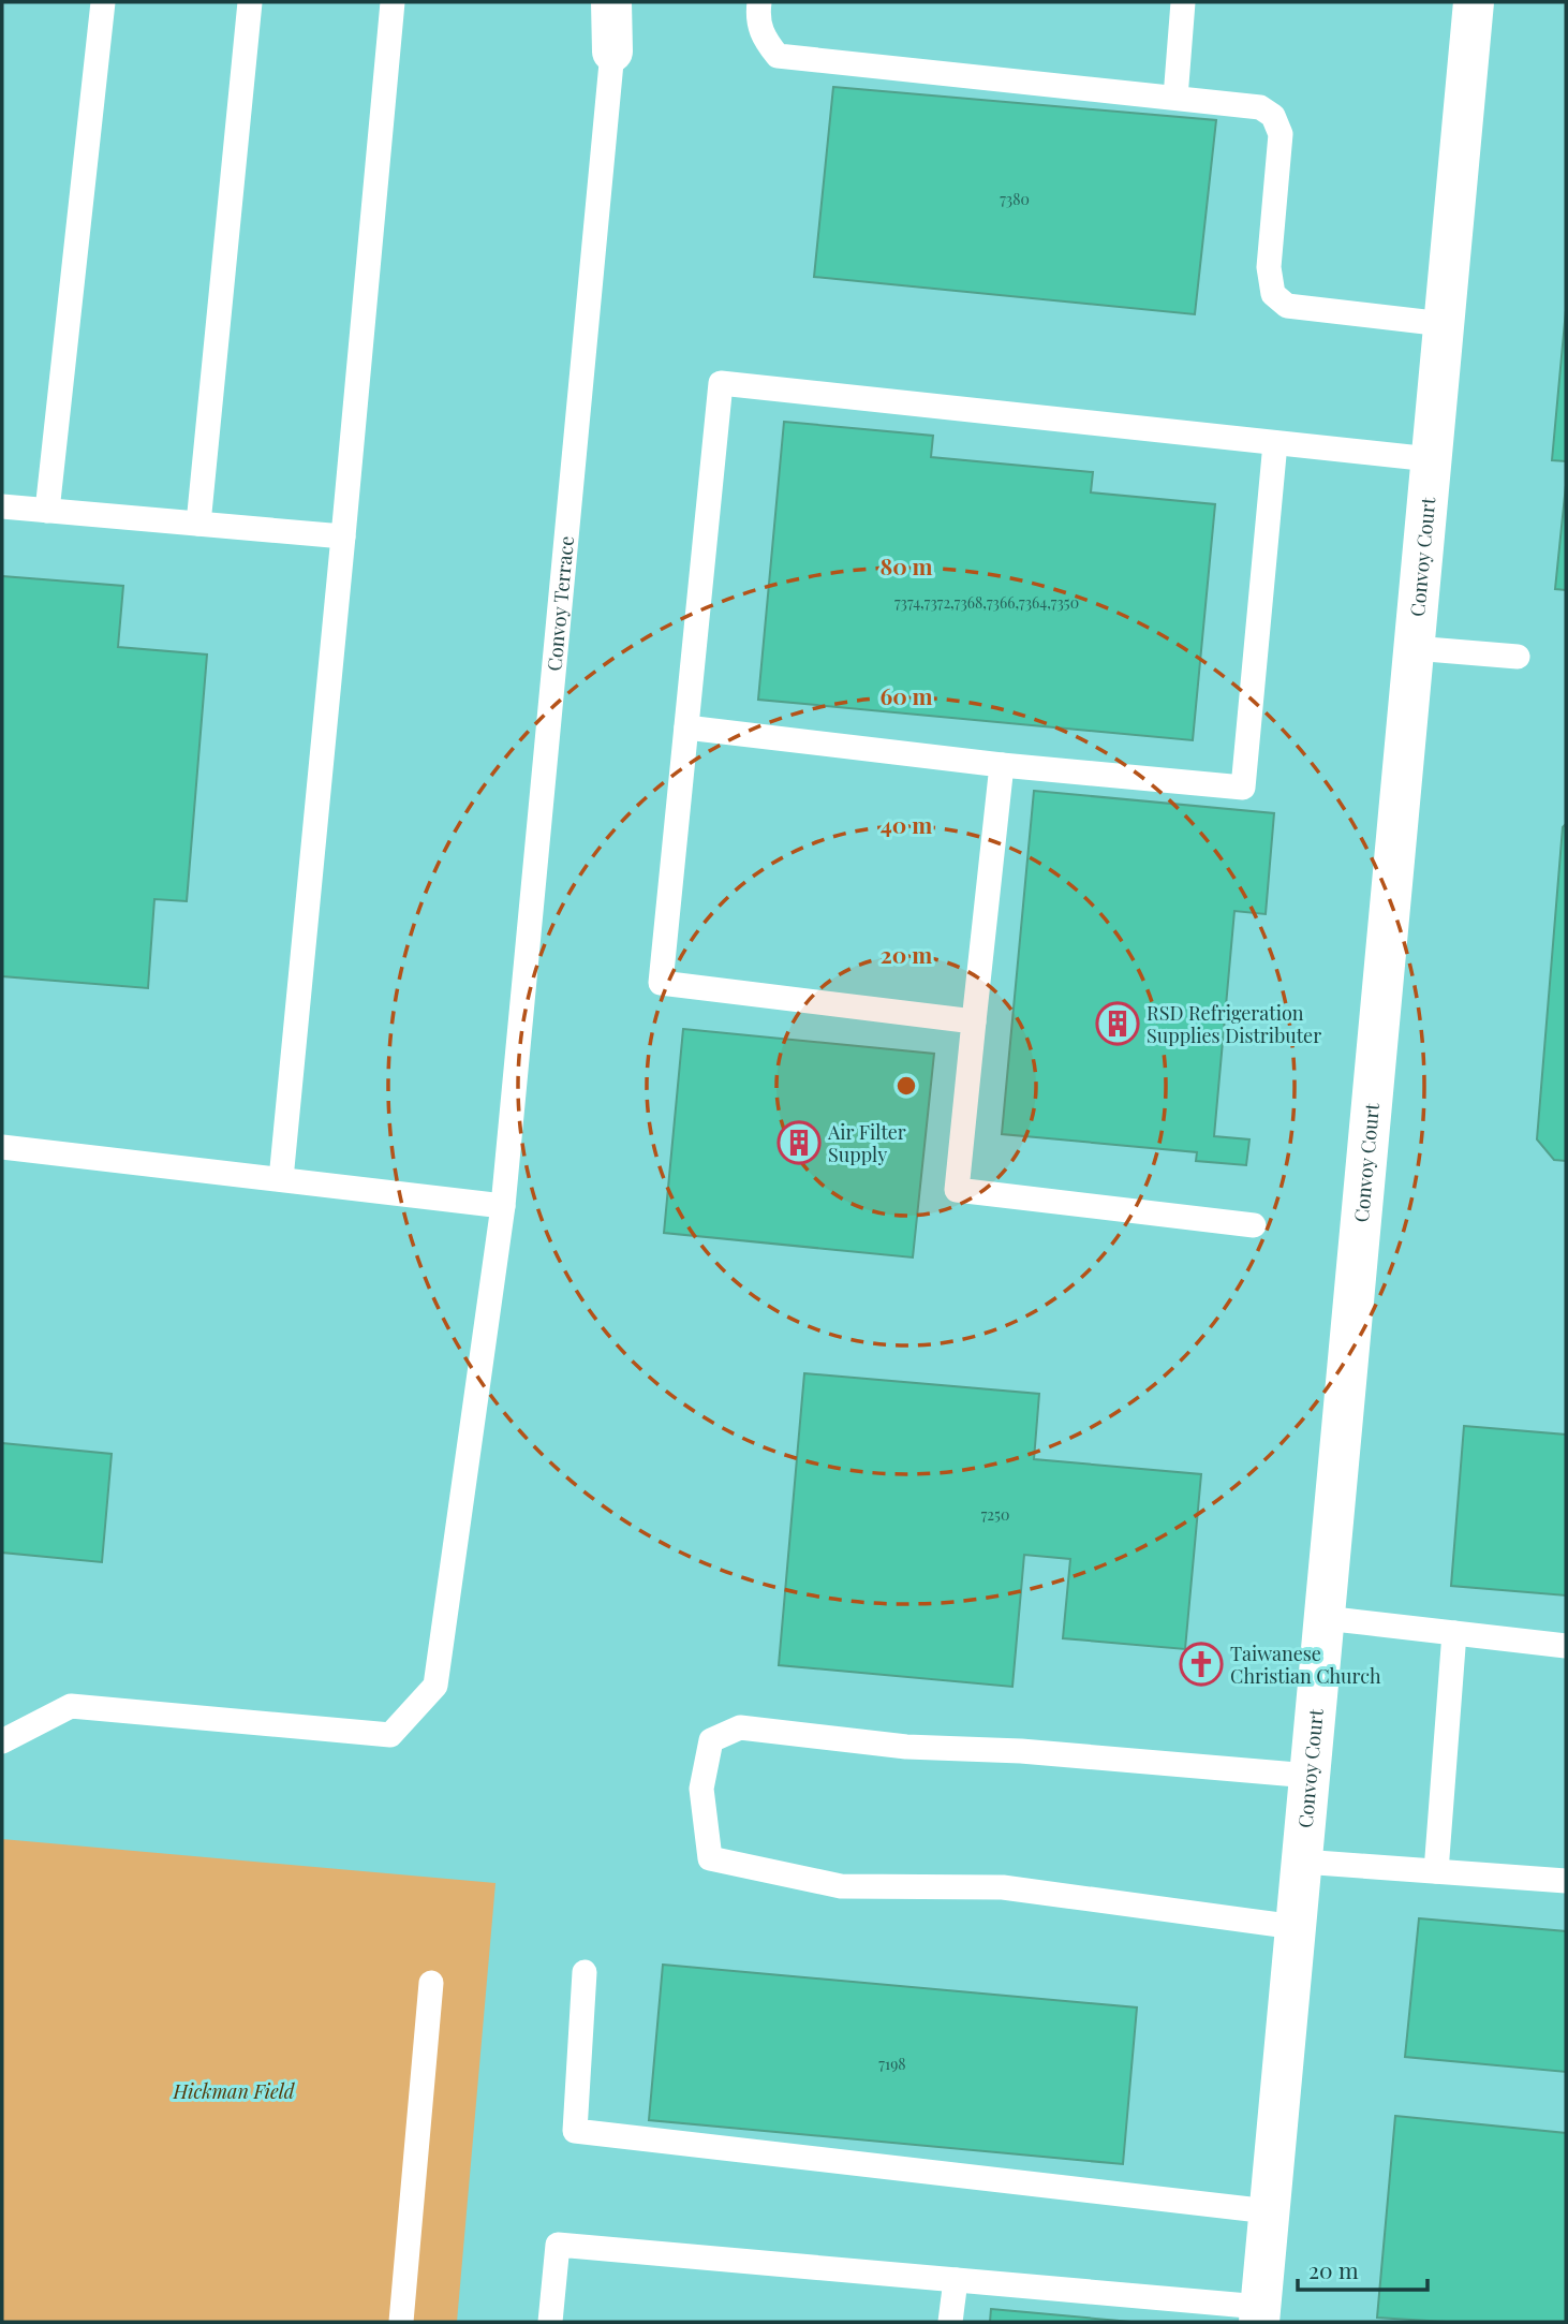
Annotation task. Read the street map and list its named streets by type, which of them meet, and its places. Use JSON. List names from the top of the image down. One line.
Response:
{"streets":{"street":["Convoy Court","Convoy Terrace"]},"parks":["Hickman Field"],"places":{"building":["RSD Refrigeration Supplies Distributer","Air Filter Supply"],"church":["Taiwanese Christian Church"]},"house_numbers":["7380","7374,7372,7368,7366,7364,7350","7250","7198"],"scale_bar":"20 m","rings":["80 m","60 m","40 m","20 m"]}
